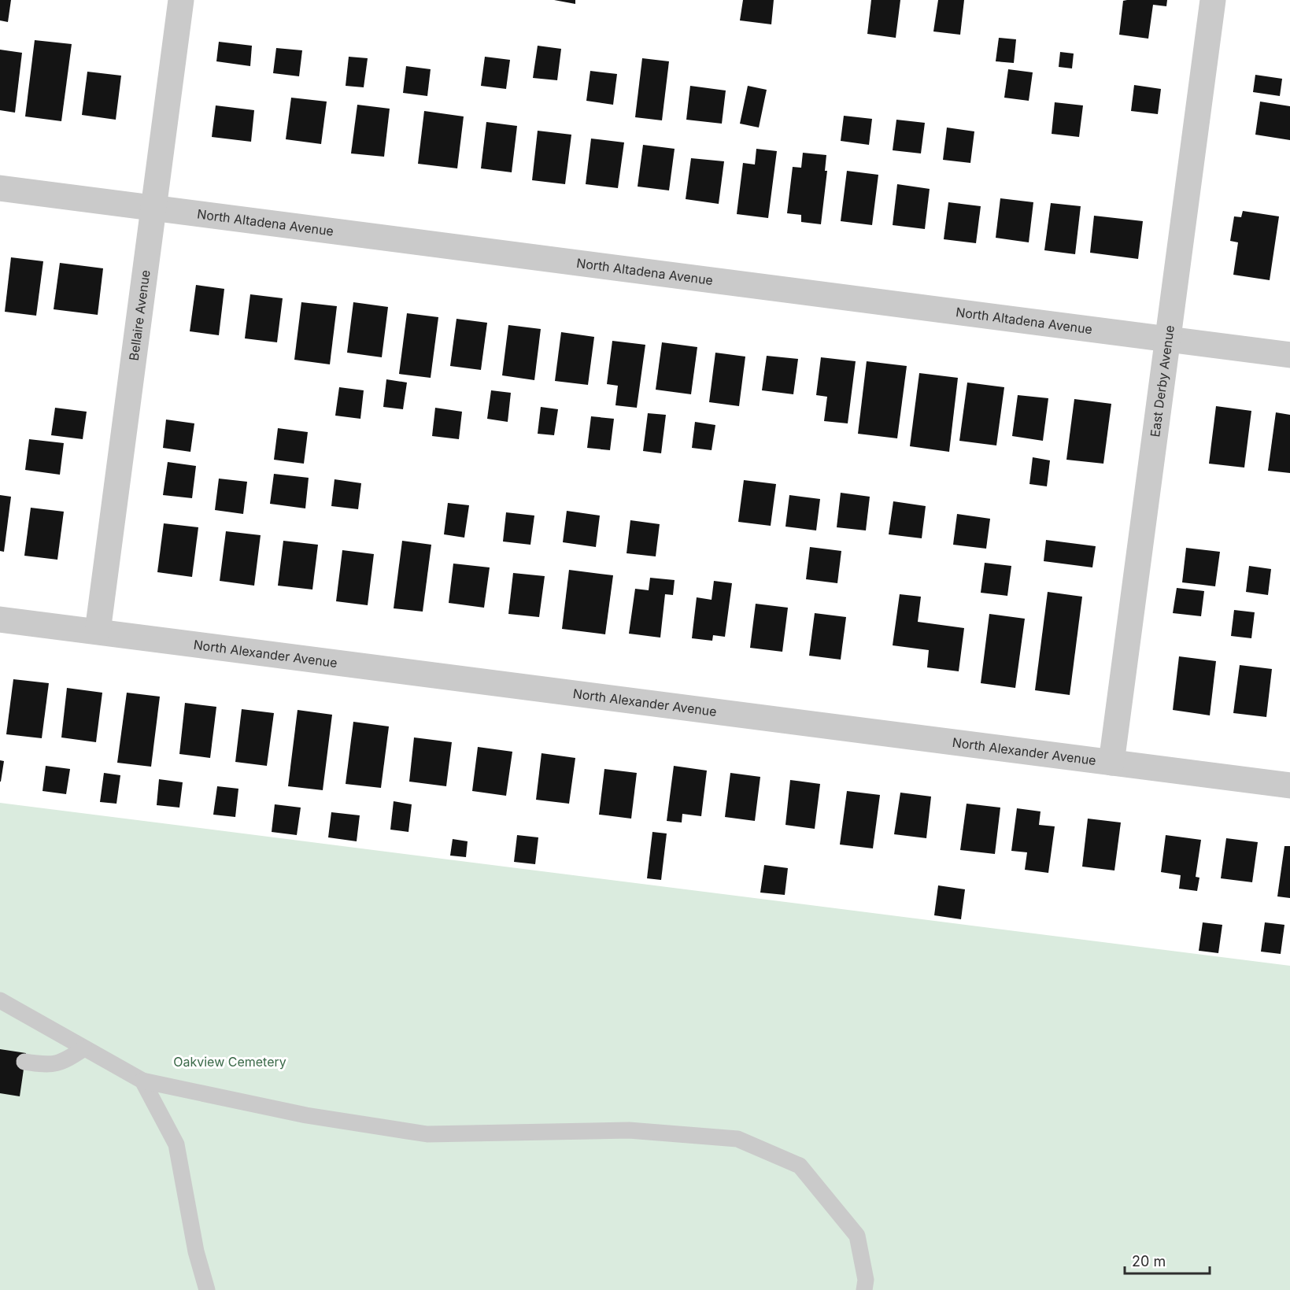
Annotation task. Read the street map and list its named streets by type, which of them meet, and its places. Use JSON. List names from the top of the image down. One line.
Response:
{"streets":{"street":["North Altadena Avenue","Bellaire Avenue","East Derby Avenue","North Alexander Avenue"]},"crossings":[["North Altadena Avenue","Bellaire Avenue"],["North Altadena Avenue","East Derby Avenue"],["Bellaire Avenue","North Alexander Avenue"],["East Derby Avenue","North Alexander Avenue"]],"parks":["Oakview Cemetery"],"scale_bar":"20 m"}
